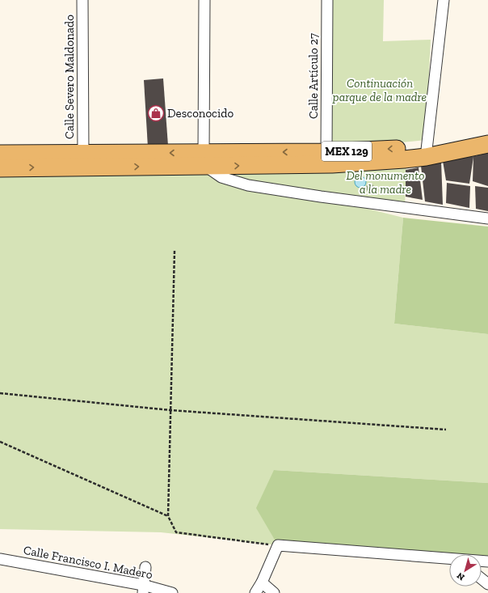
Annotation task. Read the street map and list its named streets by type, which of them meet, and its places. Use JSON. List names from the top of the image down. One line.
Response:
{"streets":{"main road":["MEX 129"],"street":["Calle Artículo 27","Calle Severo Maldonado","Calle Francisco I. Madero"]},"crossings":[["Calle Artículo 27","MEX 129"],["Calle Severo Maldonado","MEX 129"]],"parks":["Continuación parque de la madre","Del monumento a la madre"],"places":{"shop":["Desconocido"]},"north":"bottom left"}
